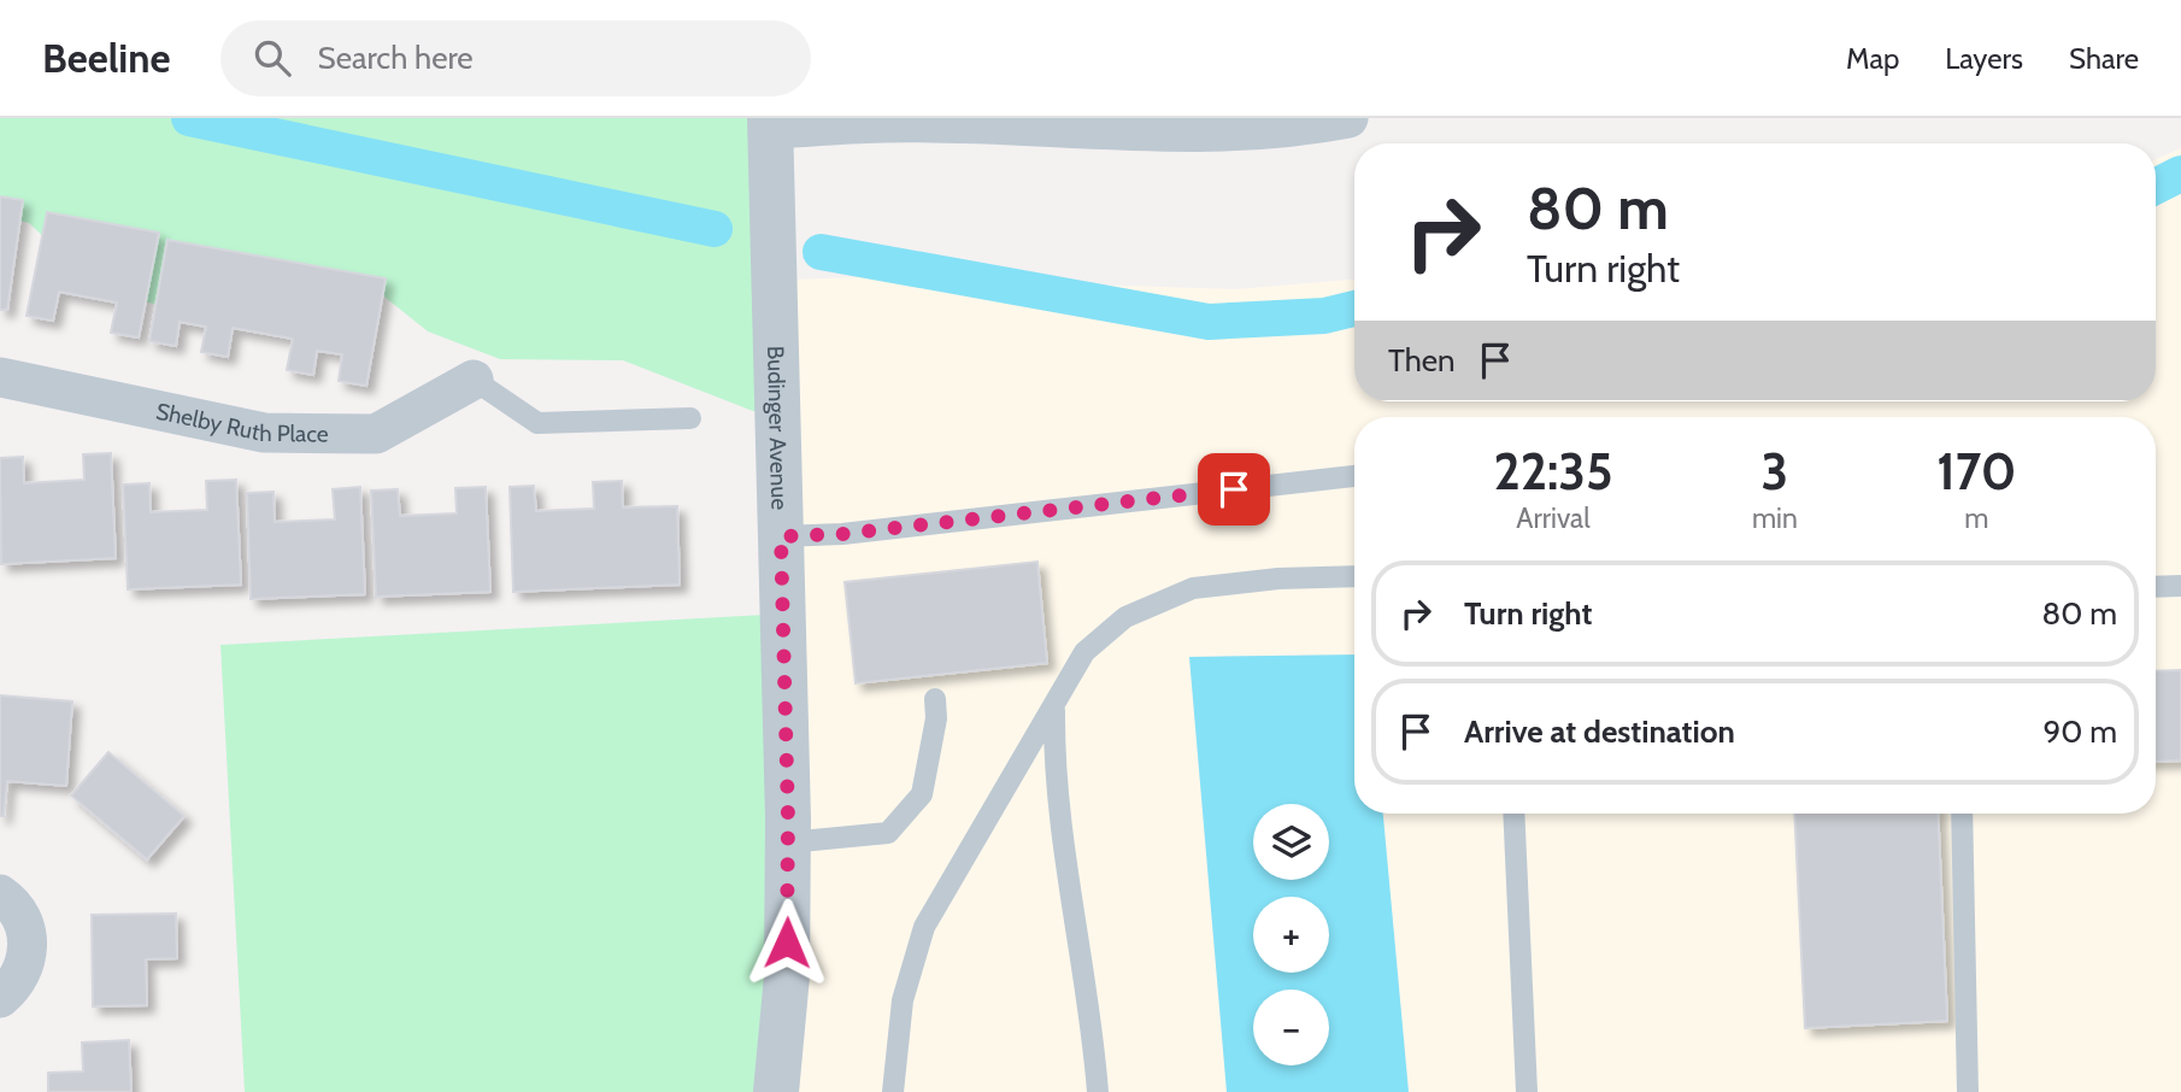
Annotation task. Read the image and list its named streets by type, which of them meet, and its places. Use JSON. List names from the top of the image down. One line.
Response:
{"streets":{"street":["Shelby Ruth Place","Budinger Avenue"]},"page":{"header":"Beeline","search":"Search here","nav":["Map","Layers","Share"],"turn":["80 m","Turn right"],"then":"Then","eta":["22:35","Arrival","3","min","170","m"],"list":[{"name":"Turn right","value":"80 m"},{"name":"Arrive at destination","value":"90 m"}],"map_buttons":["+","−"]}}
